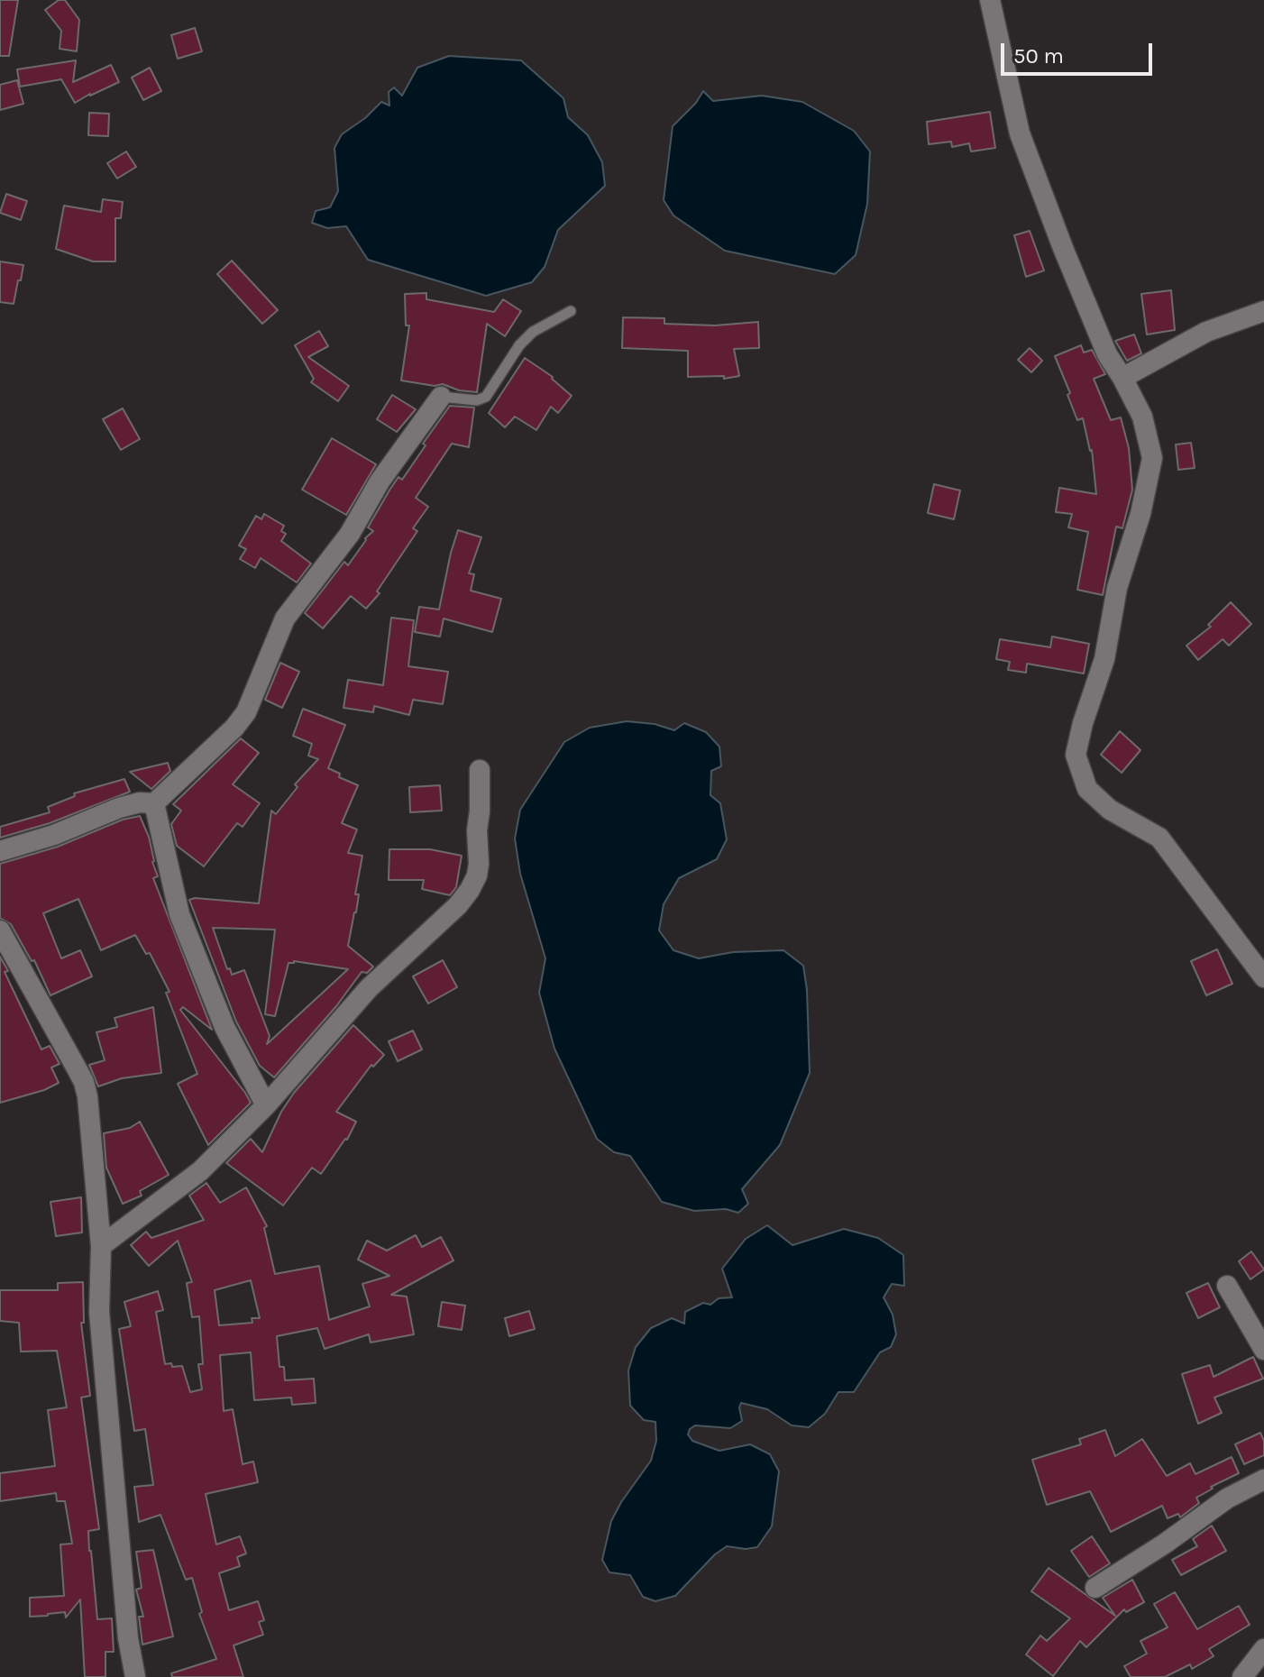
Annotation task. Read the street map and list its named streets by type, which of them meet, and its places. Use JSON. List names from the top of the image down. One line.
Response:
{"scale_bar":"50 m"}
